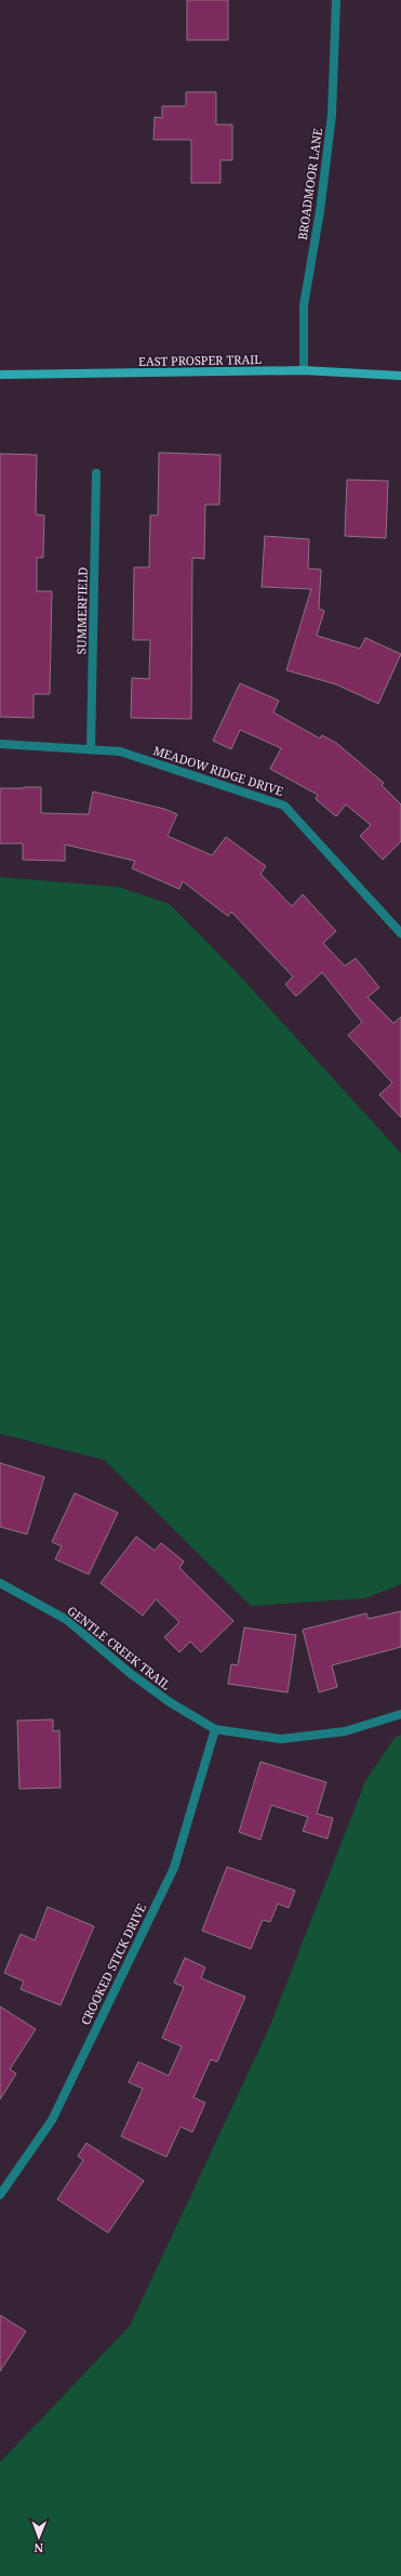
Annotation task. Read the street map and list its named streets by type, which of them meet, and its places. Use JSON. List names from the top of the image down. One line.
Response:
{"streets":{"main road":["EAST PROSPER TRAIL"],"street":["BROADMOOR LANE","SUMMERFIELD","MEADOW RIDGE DRIVE","GENTLE CREEK TRAIL","CROOKED STICK DRIVE"]},"crossings":[["BROADMOOR LANE","EAST PROSPER TRAIL"],["SUMMERFIELD","MEADOW RIDGE DRIVE"],["GENTLE CREEK TRAIL","CROOKED STICK DRIVE"]],"north":"bottom"}
